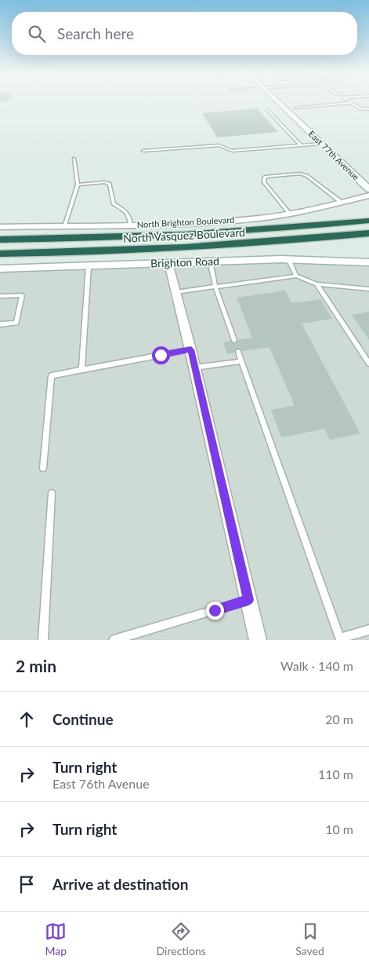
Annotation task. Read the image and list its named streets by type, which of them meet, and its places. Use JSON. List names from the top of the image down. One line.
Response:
{"streets":{"highway":["North Vasquez Boulevard"],"street":["East 77th Avenue","North Brighton Boulevard","Brighton Road"]},"page":{"search":"Search here","heading":["2 min","Walk · 140 m"],"list":[["Continue","20 m"],["Turn right","East 76th Avenue","110 m"],["Turn right","10 m"],"Arrive at destination"],"nav":["Map","Directions","Saved"]}}
